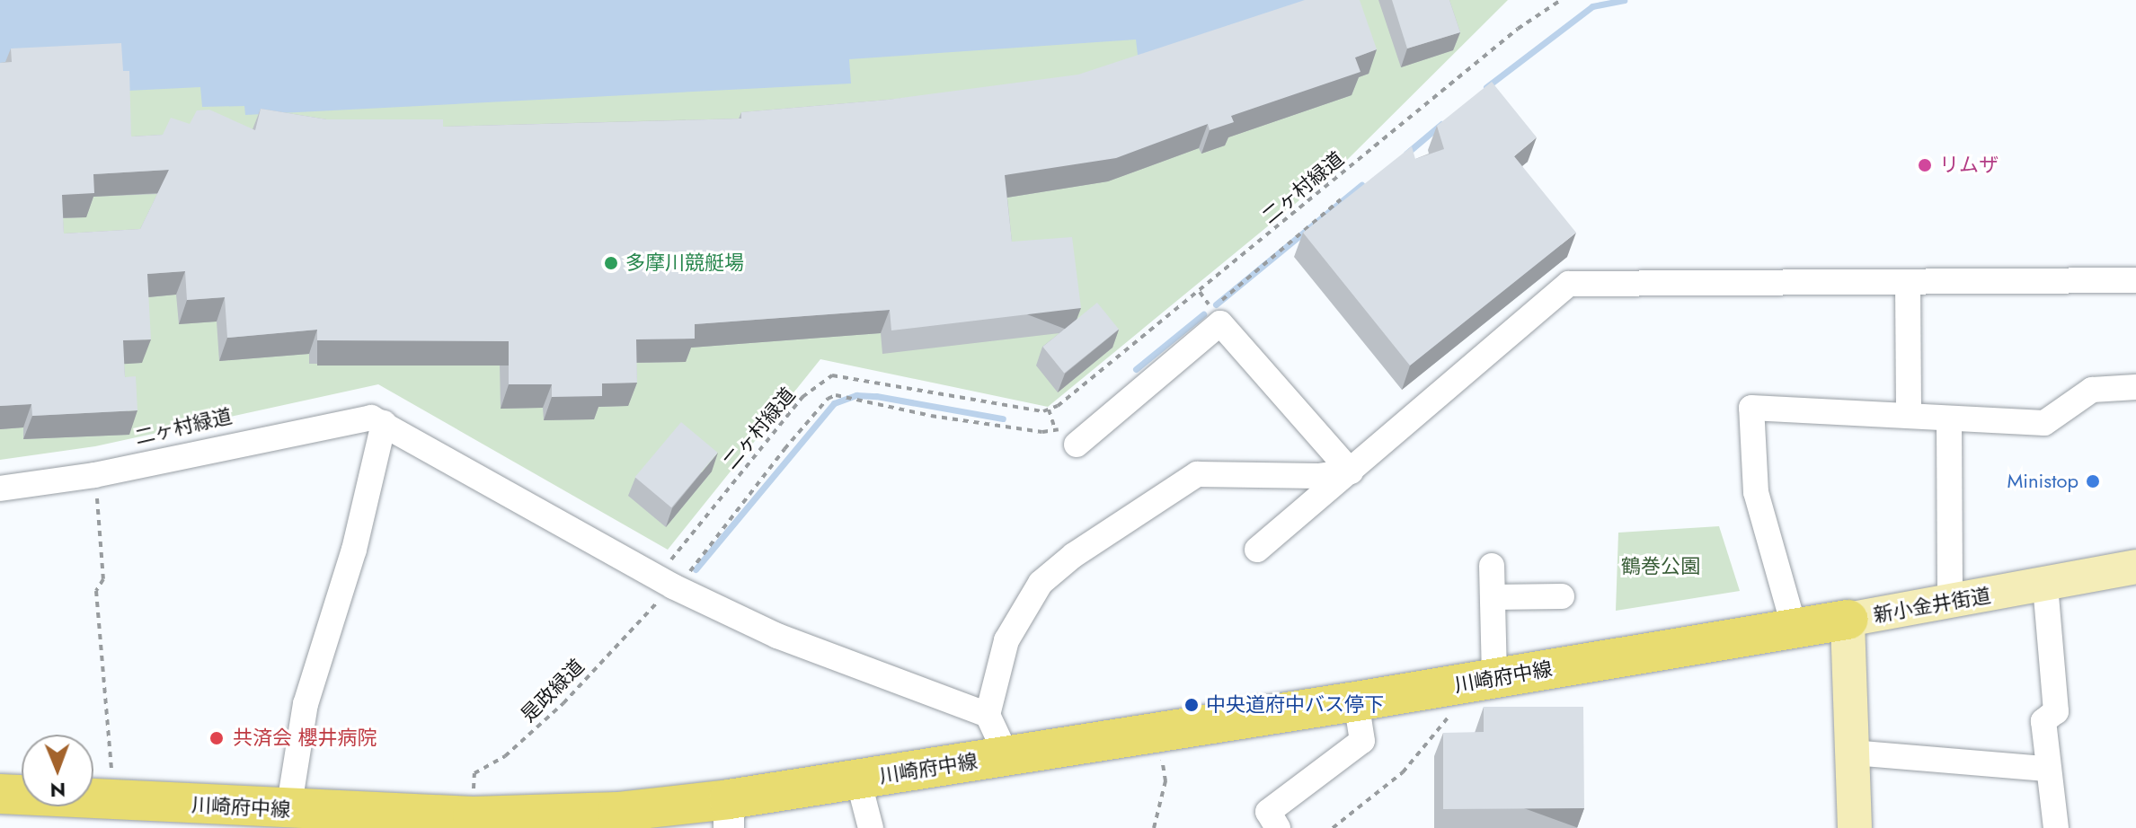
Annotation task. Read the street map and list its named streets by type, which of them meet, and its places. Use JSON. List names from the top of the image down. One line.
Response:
{"streets":{"main road":["新小金井街道","川崎府中線"],"path":["二ヶ村緑道","是政緑道"]},"crossings":[["二ヶ村緑道","是政緑道"],["新小金井街道","川崎府中線"],["川崎府中線","是政緑道"]],"parks":["鶴巻公園"],"places":["リムザ","多摩川競艇場","Ministop","中央道府中バス停下","共済会 櫻井病院"],"north":"bottom"}
